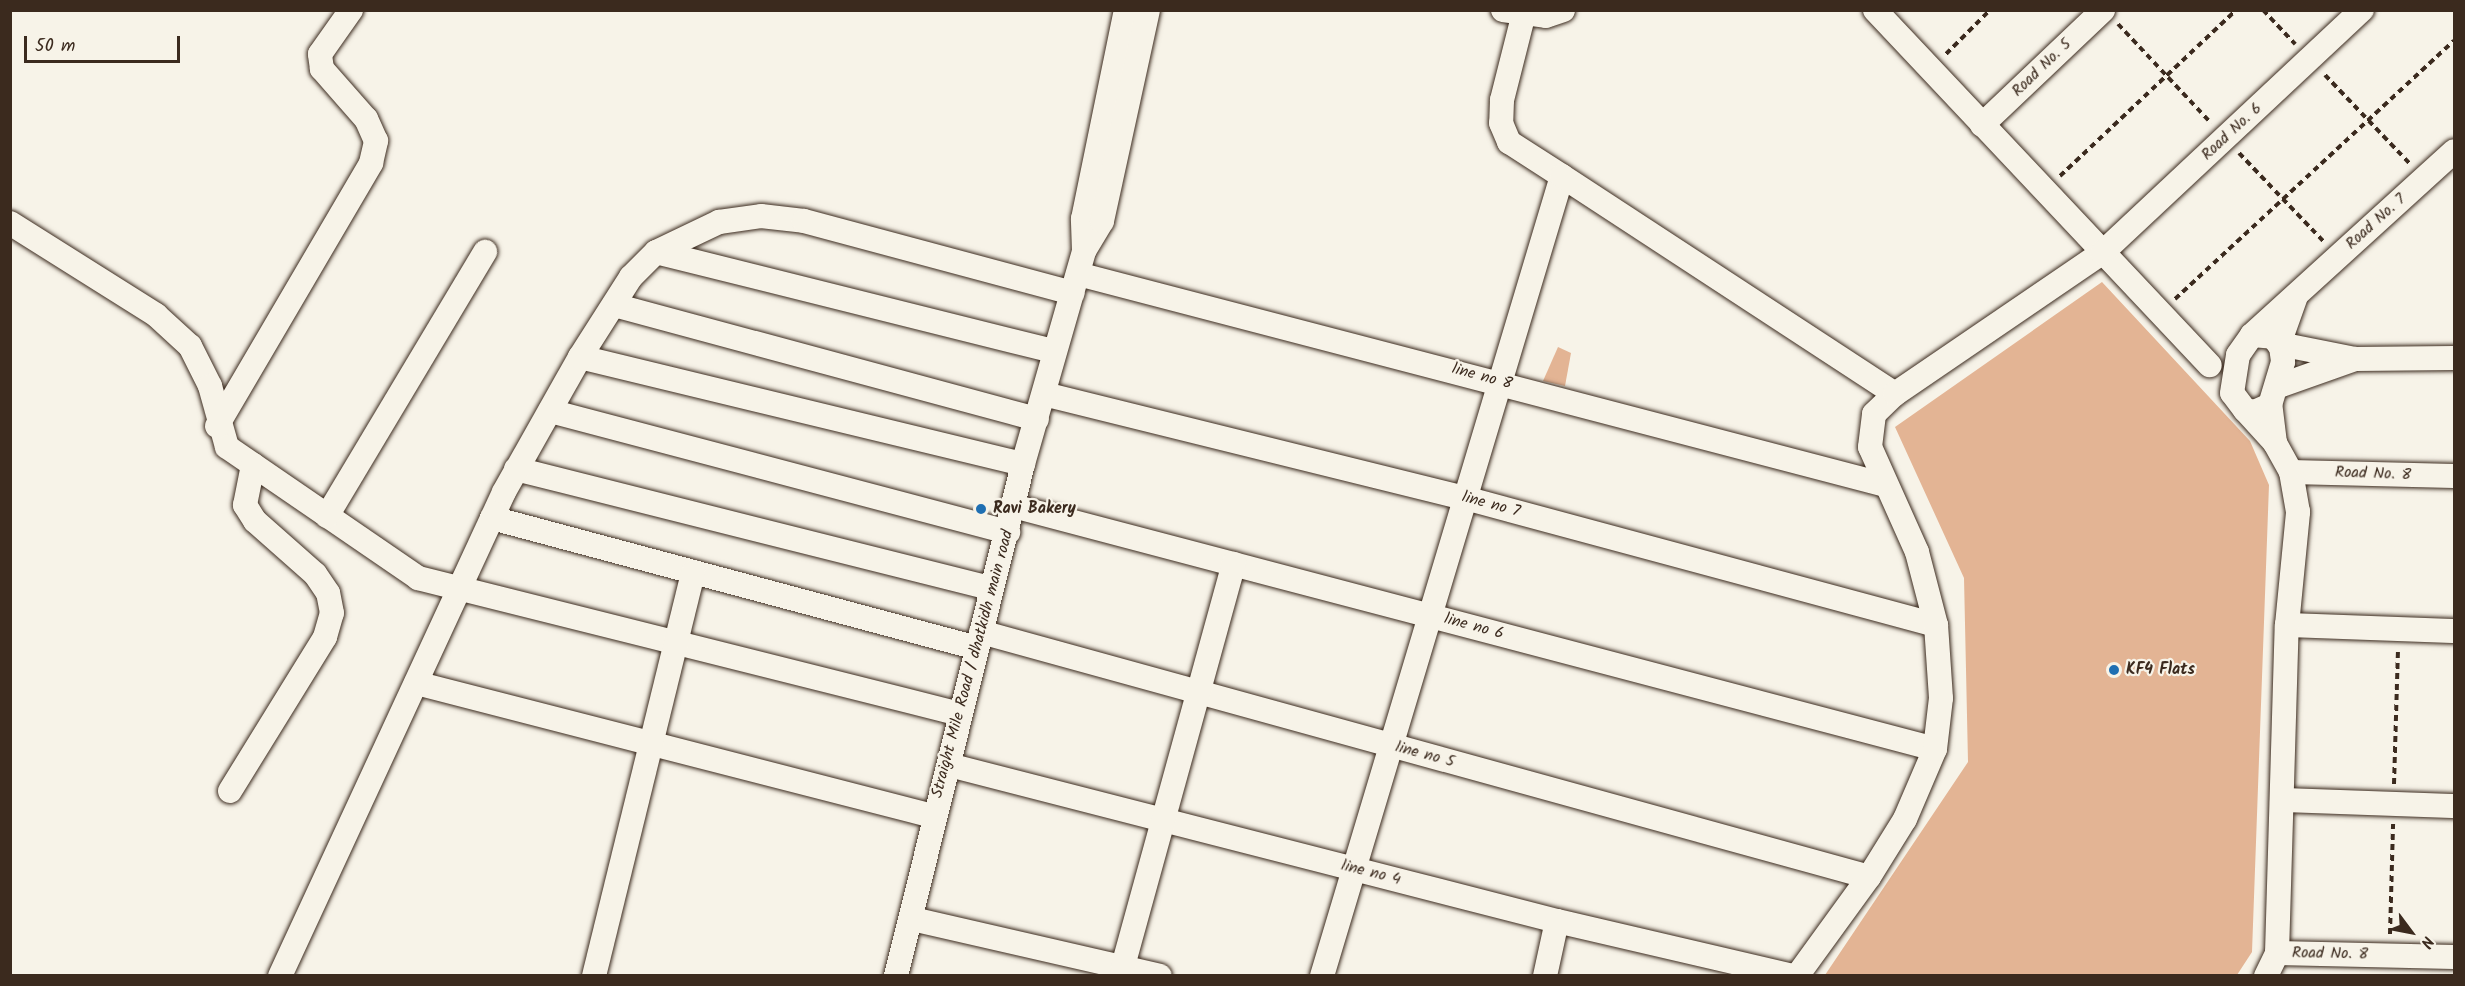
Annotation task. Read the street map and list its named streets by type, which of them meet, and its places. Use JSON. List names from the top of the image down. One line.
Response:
{"streets":{"street":["Road No. 5","Road No. 6","Road No. 7","line no 8","Road No. 8","line no 7","line no 6","Straight Mile Road / dhatkidh main road","line no 5","line no 4"]},"crossings":[["Road No. 6","line no 8"],["Road No. 6","line no 7"],["Road No. 6","line no 6"],["Road No. 6","line no 5"],["Road No. 6","line no 4"],["line no 8","Straight Mile Road / dhatkidh main road"],["line no 7","Straight Mile Road / dhatkidh main road"],["line no 6","Straight Mile Road / dhatkidh main road"],["Straight Mile Road / dhatkidh main road","line no 5"],["Straight Mile Road / dhatkidh main road","line no 4"]],"places":["Ravi Bakery","KF4 Flats"],"scale_bar":"50 m","north":"bottom right"}
